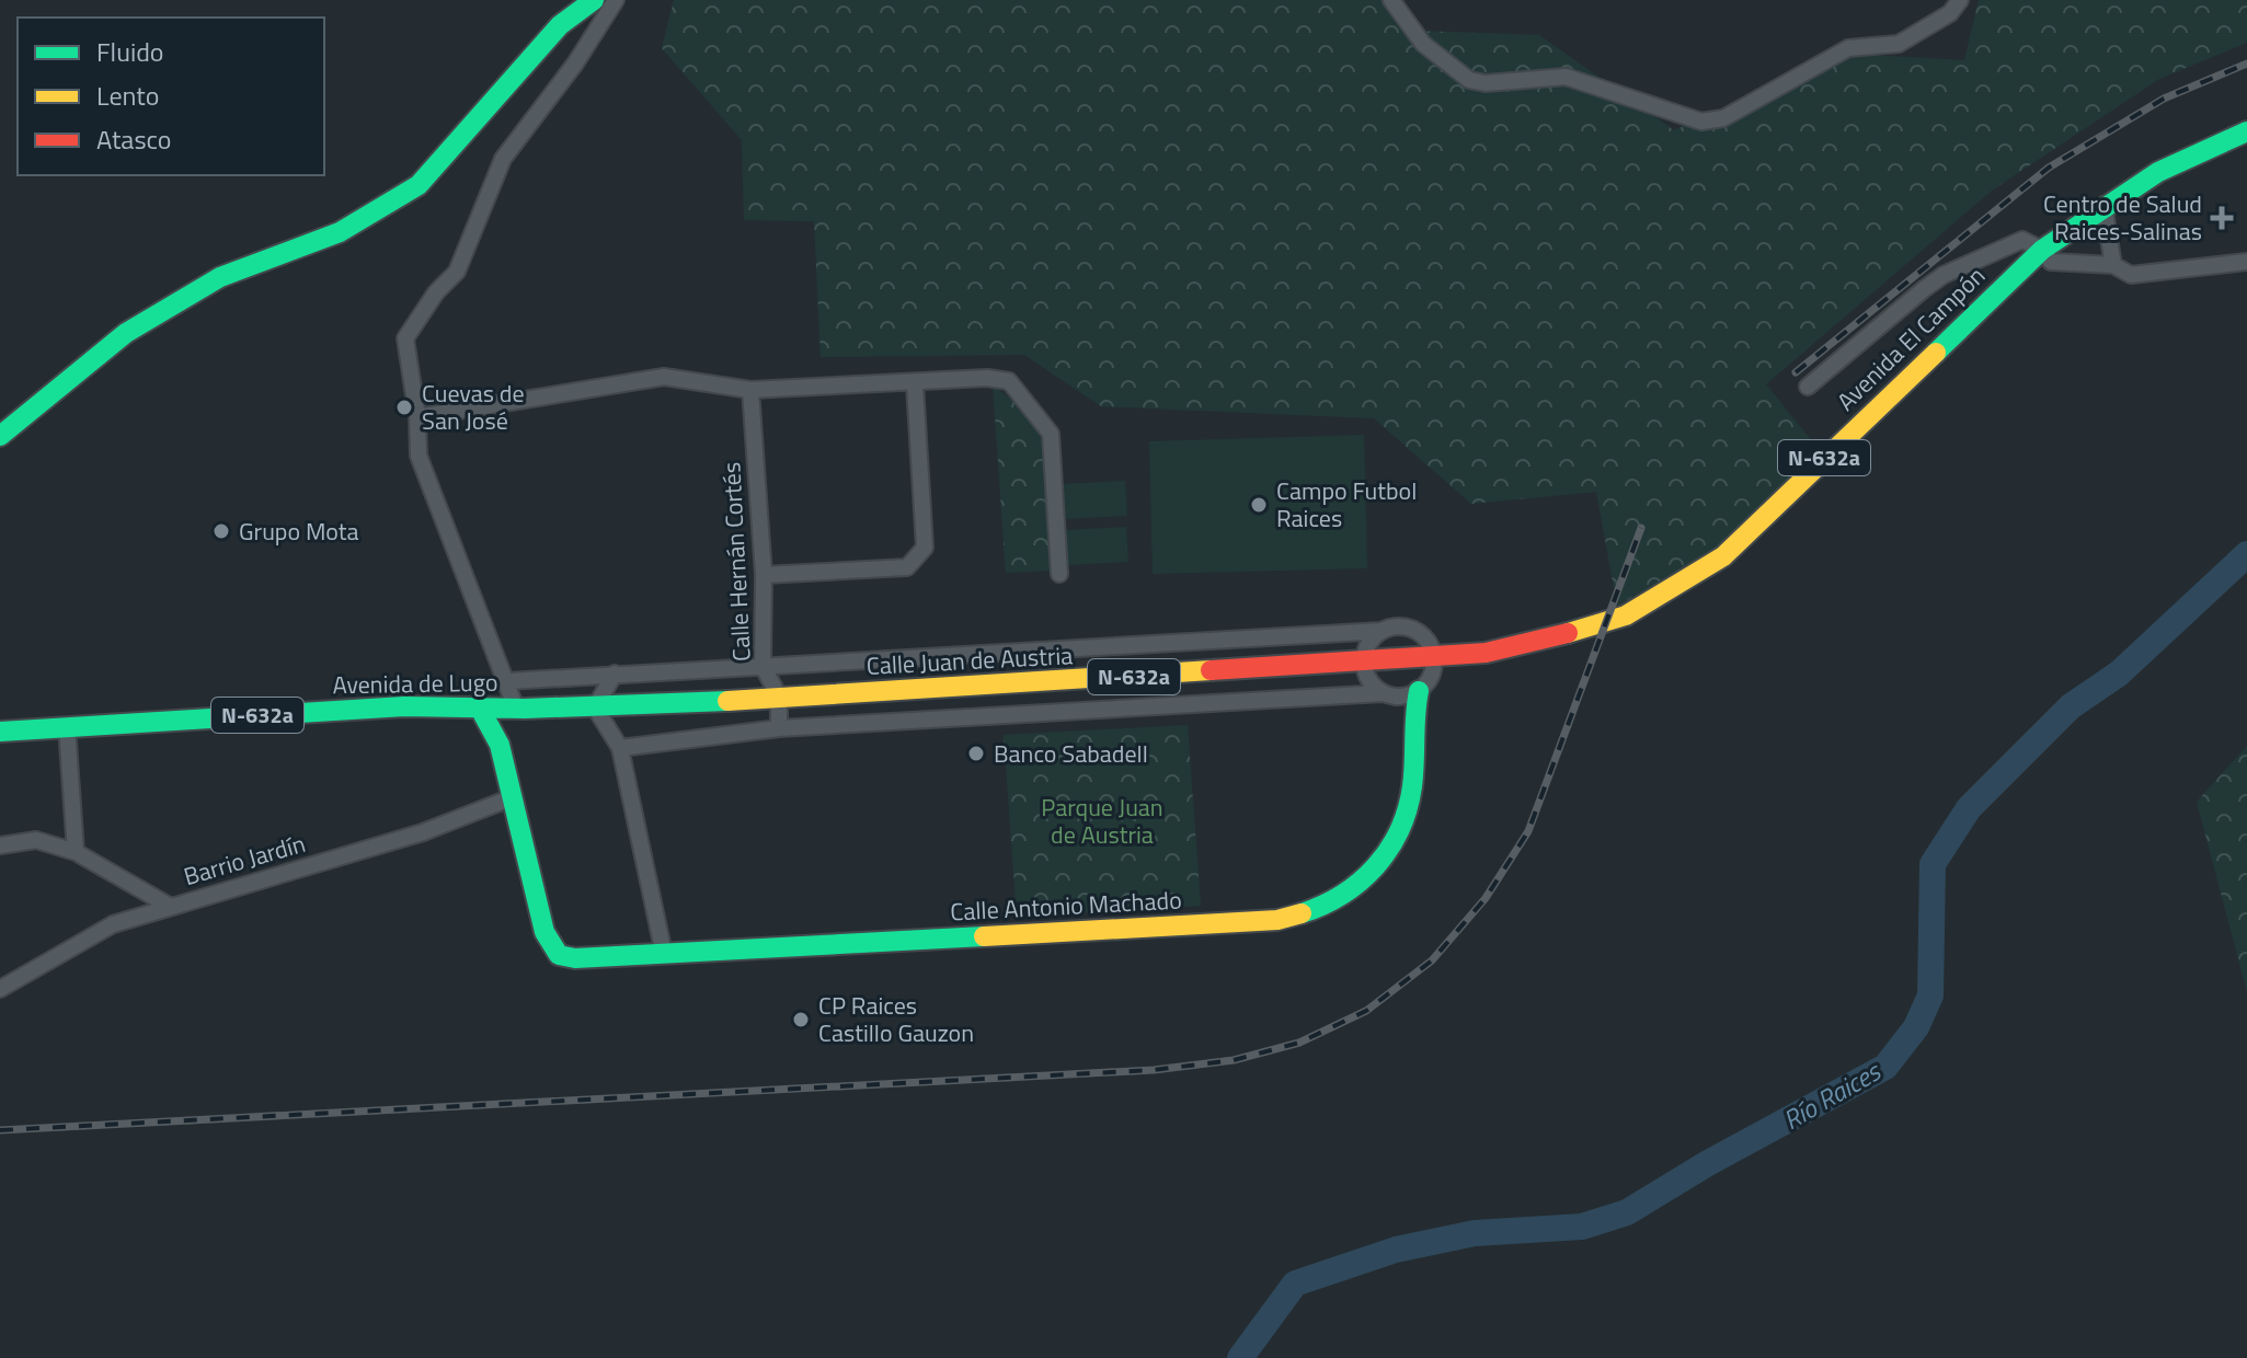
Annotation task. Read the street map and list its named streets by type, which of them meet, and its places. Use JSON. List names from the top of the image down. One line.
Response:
{"streets":{"main road":["Avenida El Campón","N-632a","Calle Juan de Austria","Avenida de Lugo","Calle Antonio Machado"],"street":["Calle Hernán Cortés","Barrio Jardín"]},"crossings":[["Avenida El Campón","Calle Juan de Austria"],["Calle Hernán Cortés","Calle Juan de Austria"],["Calle Juan de Austria","Avenida de Lugo"],["Calle Juan de Austria","Calle Antonio Machado"],["Barrio Jardín","Calle Antonio Machado"]],"water":["Río Raices"],"parks":["Parque Juan de Austria"],"places":{"health":["Centro de Salud Raices-Salinas"],"other":["Cuevas de San José","Campo Futbol Raices","Grupo Mota","Banco Sabadell","CP Raices Castillo Gauzon"]},"legend":["Fluido","Lento","Atasco"]}
